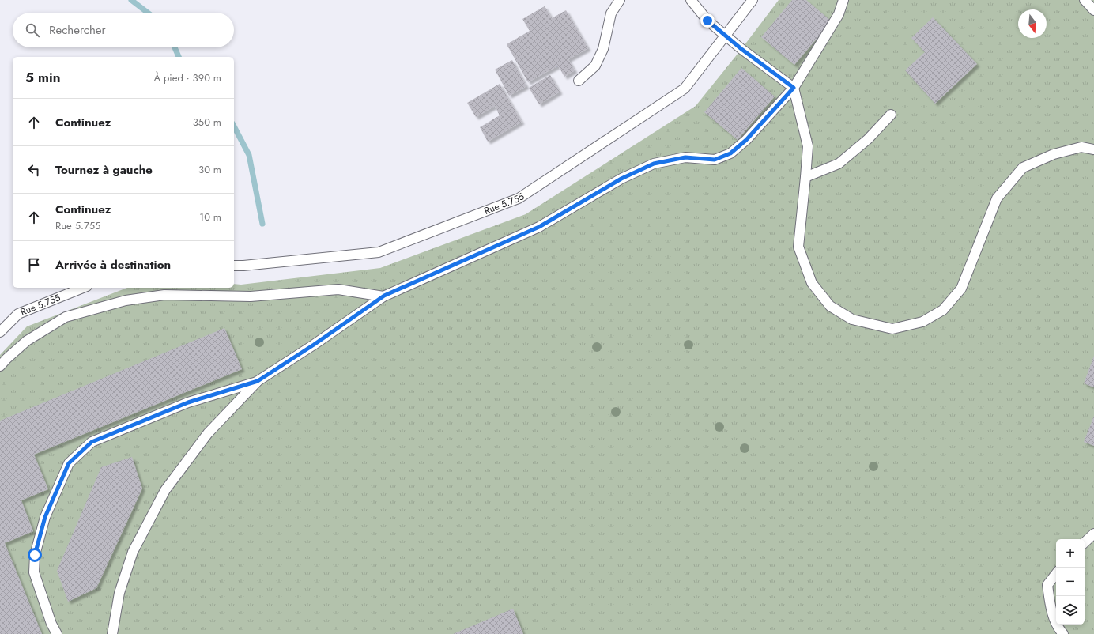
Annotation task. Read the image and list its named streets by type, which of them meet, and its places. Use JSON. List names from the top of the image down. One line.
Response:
{"streets":{"lane":["Rue 5.755"]},"north":"bottom","page":{"search":"Rechercher","heading":["5 min","À pied · 390 m"],"list":[["Continuez","350 m"],["Tournez à gauche","30 m"],["Continuez","Rue 5.755","10 m"],"Arrivée à destination"],"map_buttons":["+","−"]}}
